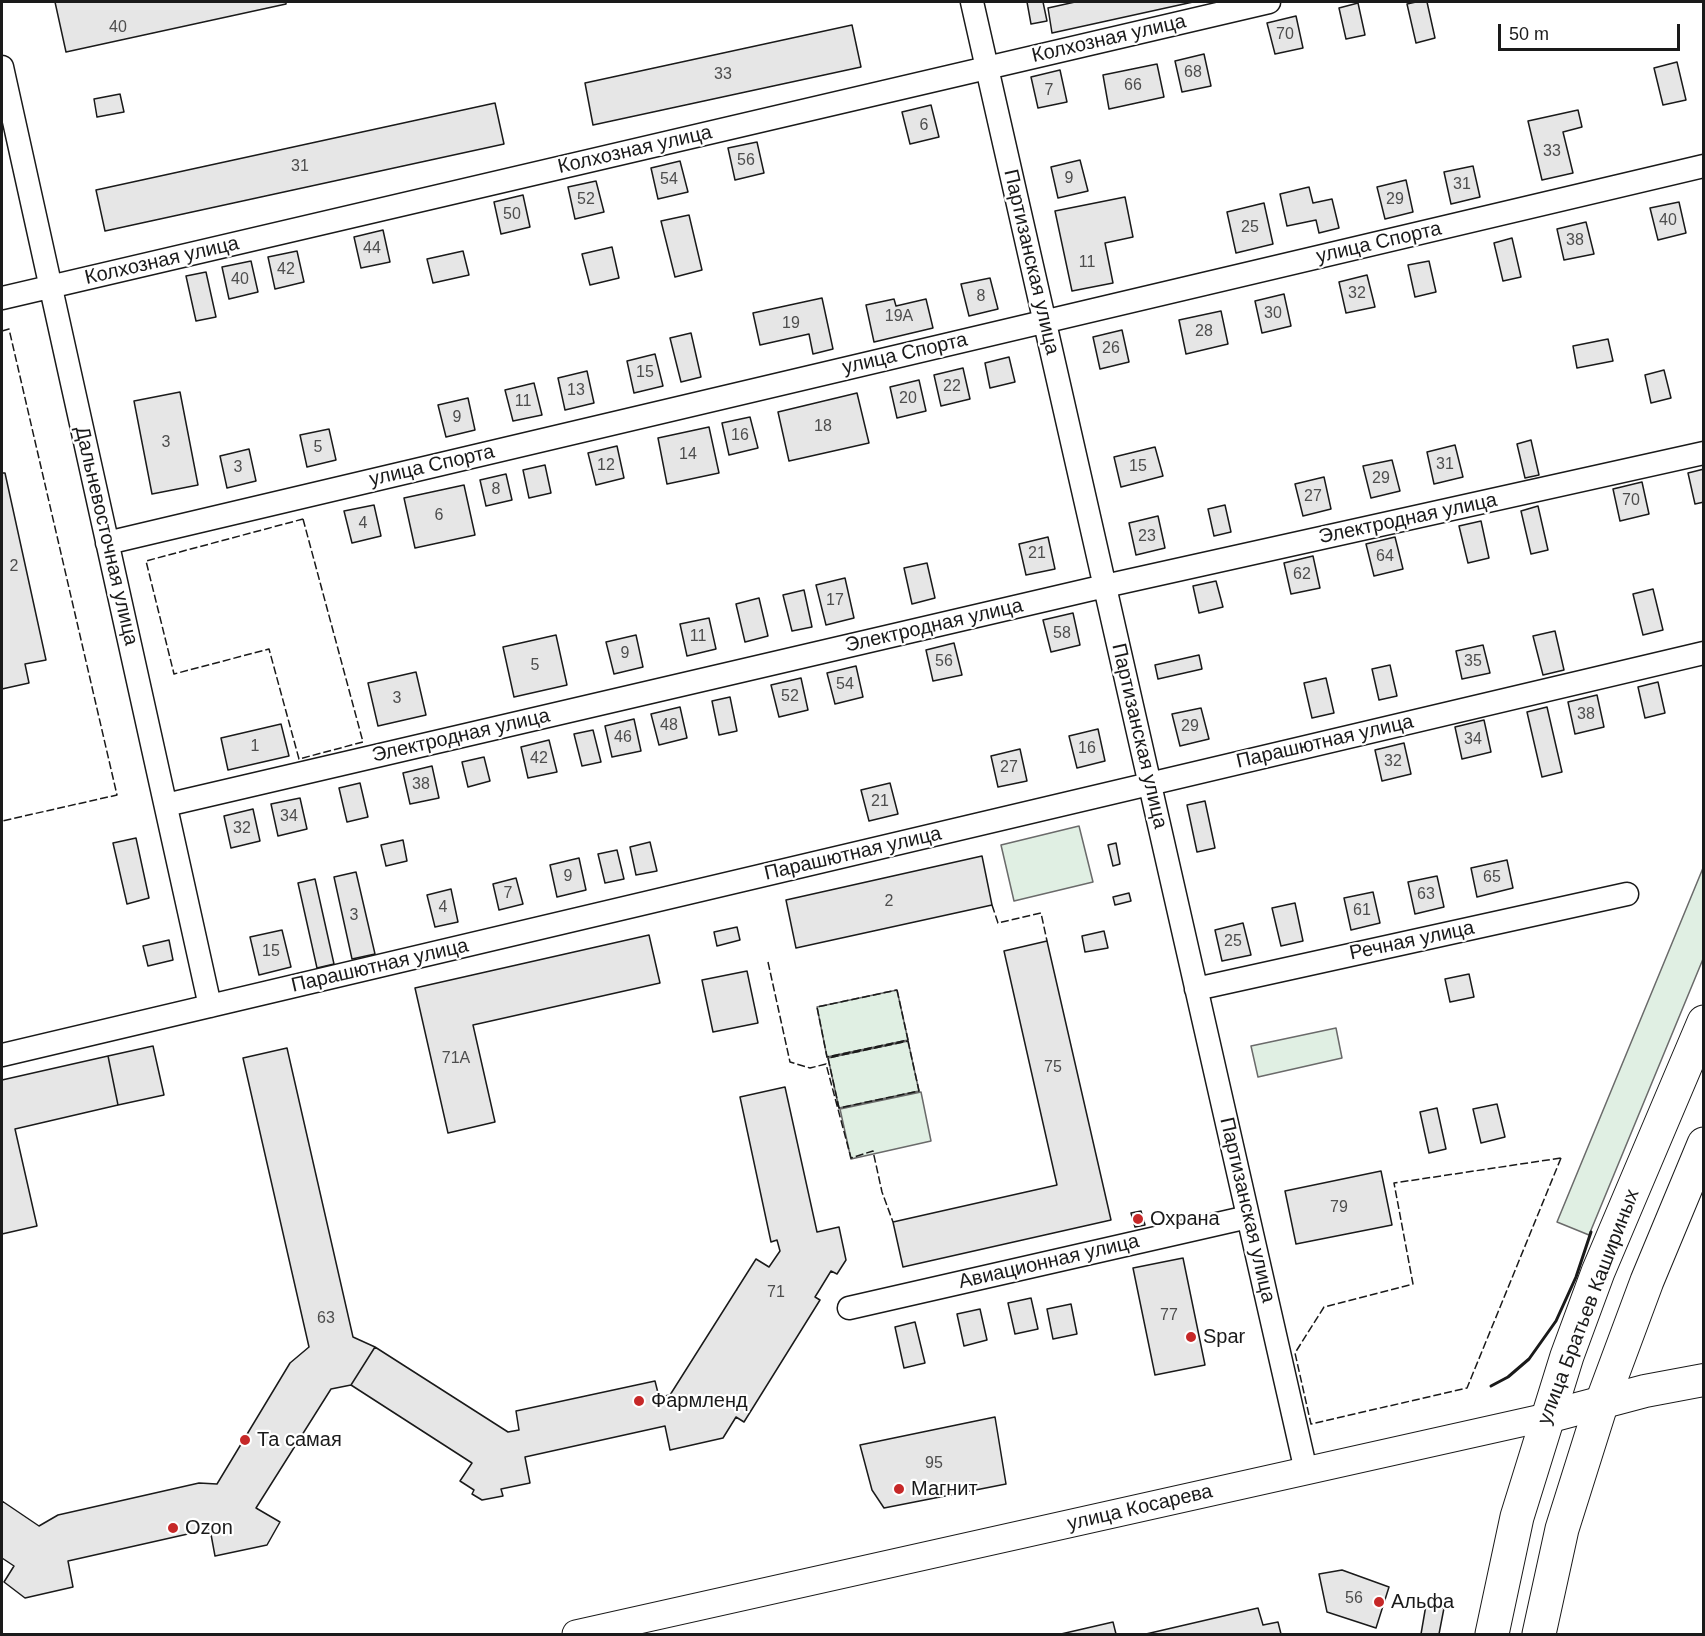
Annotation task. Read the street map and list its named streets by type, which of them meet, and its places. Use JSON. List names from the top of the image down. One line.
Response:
{"streets":{"main road":["улица Братьев Кашириных","улица Косарева"],"street":["Колхозная улица","улица Спорта","Партизанская улица","Электродная улица","Дальневосточная улица","Парашютная улица","Речная улица","Авиационная улица"]},"crossings":[["Колхозная улица","Партизанская улица"],["Колхозная улица","Дальневосточная улица"],["улица Спорта","Партизанская улица"],["улица Спорта","Дальневосточная улица"],["Партизанская улица","Электродная улица"],["Партизанская улица","Парашютная улица"],["Партизанская улица","Речная улица"],["Партизанская улица","Авиационная улица"],["Партизанская улица","улица Косарева"],["Электродная улица","Дальневосточная улица"],["Дальневосточная улица","Парашютная улица"],["улица Братьев Кашириных","улица Косарева"]],"places":["Охрана","Spar","Фармленд","Та самая","Магнит","Ozon","Альфа"],"house_numbers":["40","70","68","33","66","7","6","33","56","31","9","54","31","52","29","50","40","25","38","44","11","42","40","32","8","30","19А","19","28","26","15","22","13","20","11","9","18","16","3","5","14","31","12","15","3","29","8","27","70","6","4","23","21","64","2","62","17","58","11","9","56","35","5","54","52","3","38","48","29","46","34","1","16","42","32","27","38","21","34","32","9","65","7","63","2","4","61","3","25","15","71А","75","79","71","77","63","95","56"],"scale_bar":"50 m"}
